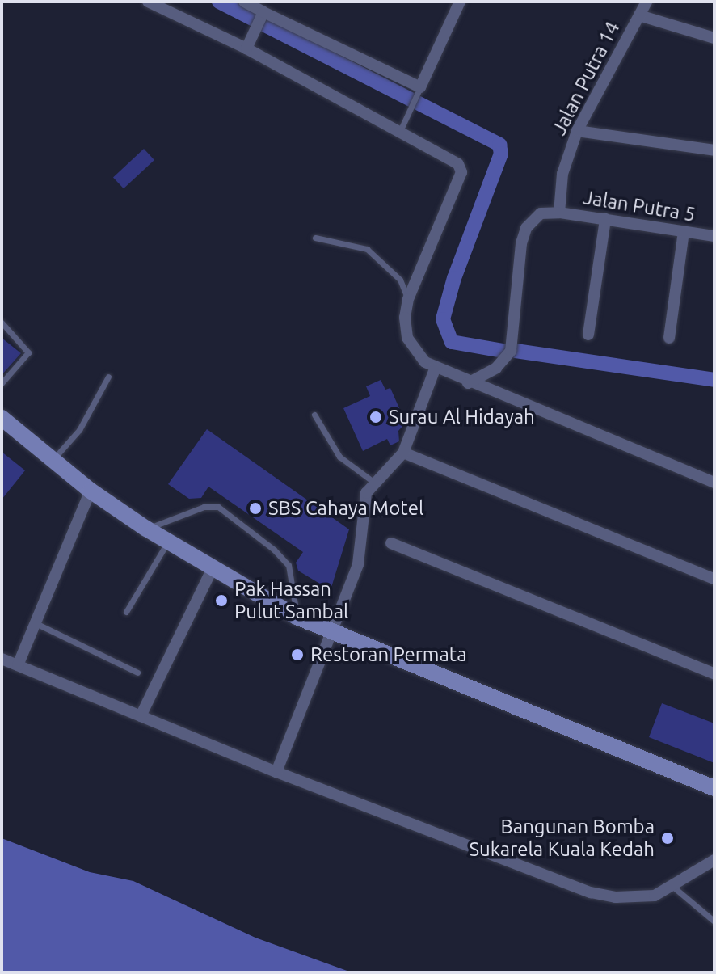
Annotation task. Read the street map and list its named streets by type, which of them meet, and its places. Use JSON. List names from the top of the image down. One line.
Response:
{"streets":{"street":["Jalan Putra 14","Jalan Putra 5"]},"crossings":[["Jalan Putra 14","Jalan Putra 5"]],"places":["Surau Al Hidayah","SBS Cahaya Motel","Pak Hassan Pulut Sambal","Restoran Permata","Bangunan Bomba Sukarela Kuala Kedah"]}
